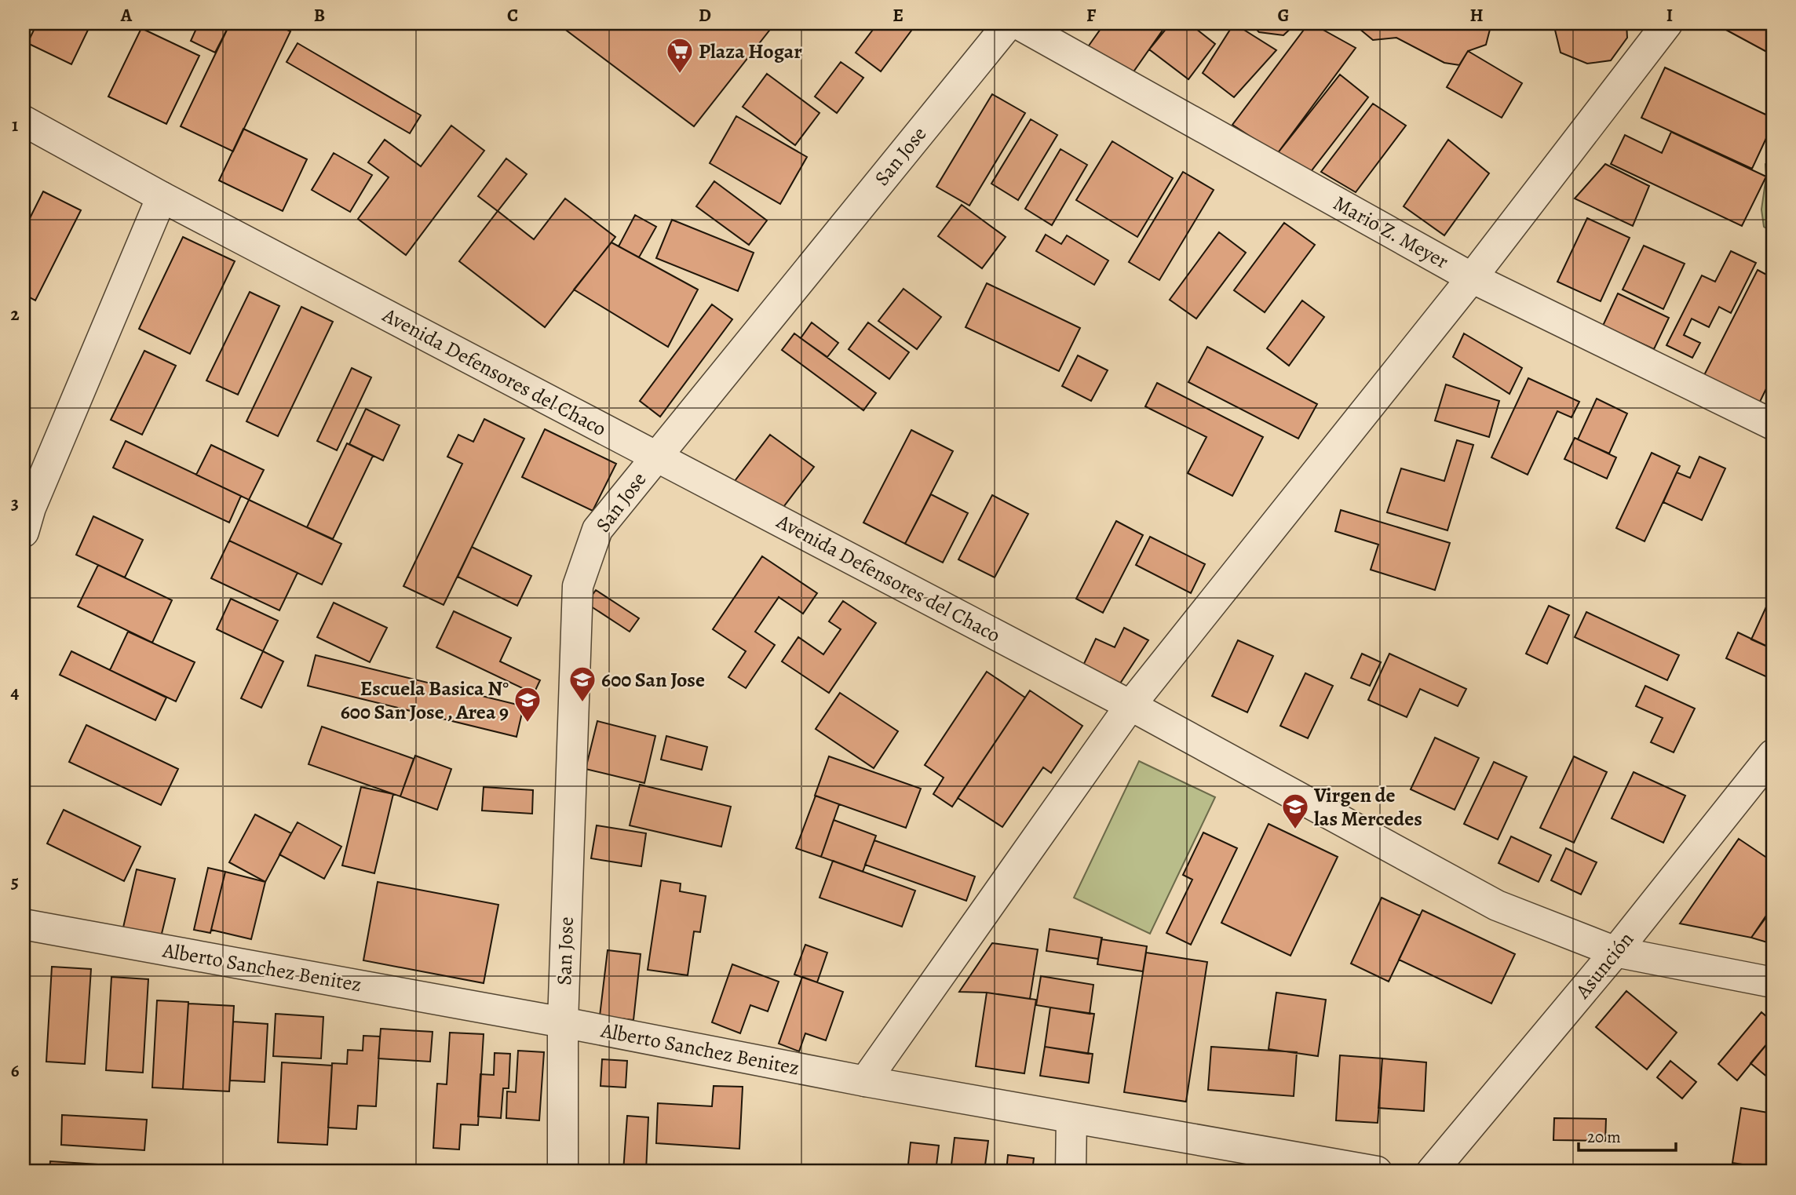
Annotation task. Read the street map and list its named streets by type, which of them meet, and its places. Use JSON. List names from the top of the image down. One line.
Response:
{"streets":{"street":["San Jose","Mario Z. Meyer","Avenida Defensores del Chaco","Asunción","Alberto Sanchez Benitez"]},"crossings":[["San Jose","Avenida Defensores del Chaco"],["San Jose","Alberto Sanchez Benitez"],["Avenida Defensores del Chaco","Asunción"]],"places":{"supermarket":["Plaza Hogar"],"school or university":["600 San Jose","Escuela Basica N° 600 San Jose , Area 9","Virgen de las Mercedes"]},"scale_bar":"20 m","grid":{"columns":["A","B","C","D","E","F","G","H","I"],"rows":["1","2","3","4","5","6"]}}
